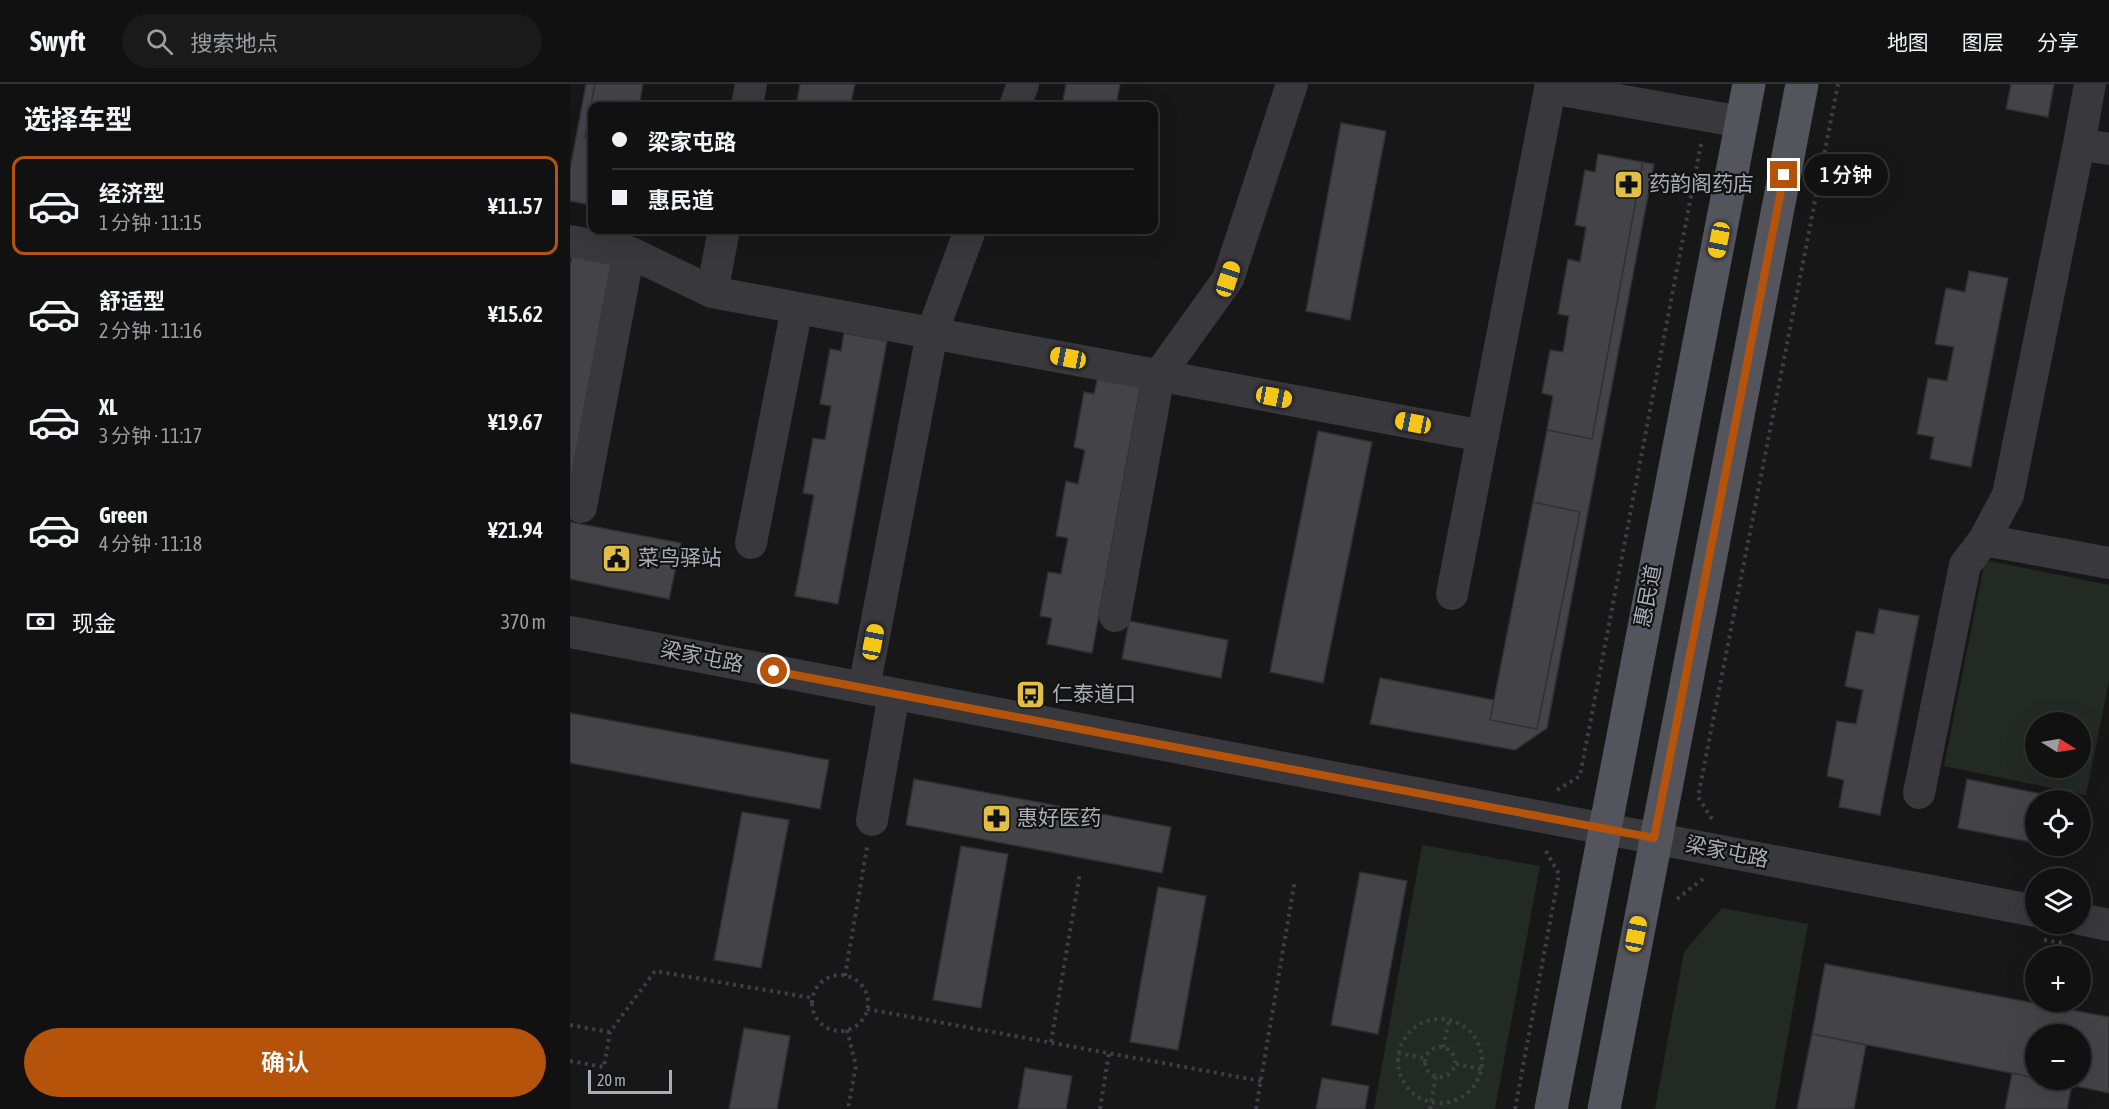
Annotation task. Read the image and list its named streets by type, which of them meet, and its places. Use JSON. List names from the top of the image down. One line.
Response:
{"streets":{"main road":["惠民道"],"street":["梁家屯路"]},"crossings":[["惠民道","梁家屯路"]],"places":{"pharmacy":["药韵阁药店","惠好医药"],"public building":["菜鸟驿站"],"bus stop":["仁泰道口"]},"scale_bar":"20 m","north":"right","page":{"header":"Swyft","search":"搜索地点","nav":["地图","图层","分享"],"heading":"选择车型","banner":["梁家屯路","惠民道"],"bubble":"1 分钟","list":[{"name":"经济型","note":"1 分钟 · 11:15","value":"¥11.57"},{"name":"舒适型","note":"2 分钟 · 11:16","value":"¥15.62"},{"name":"XL","note":"3 分钟 · 11:17","value":"¥19.67"},{"name":"Green","note":"4 分钟 · 11:18","value":"¥21.94"}],"pay":["现金","370 m"],"map_buttons":["+","−"],"buttons":"确认","scale":"20 m"}}
